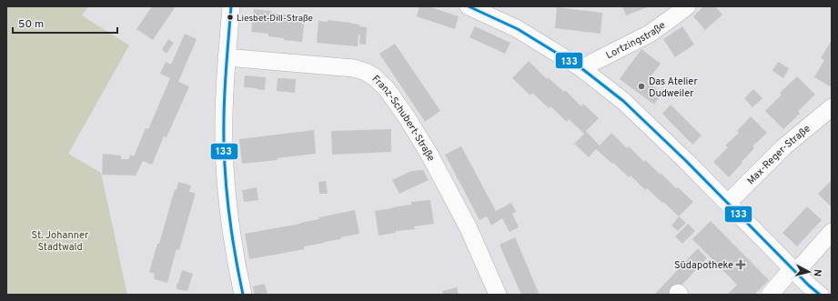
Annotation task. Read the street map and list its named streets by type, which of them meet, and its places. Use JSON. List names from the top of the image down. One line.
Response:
{"streets":{"street":["Lortzingstraße","Franz-Schubert-Straße","Max-Reger-Straße"]},"parks":["St. Johanner Stadtwald"],"places":{"other":["Liesbet-Dill-Straße","Das Atelier Dudweiler"],"health":["Südapotheke"]},"lines":["transit line 133"],"scale_bar":"50 m","north":"right"}
